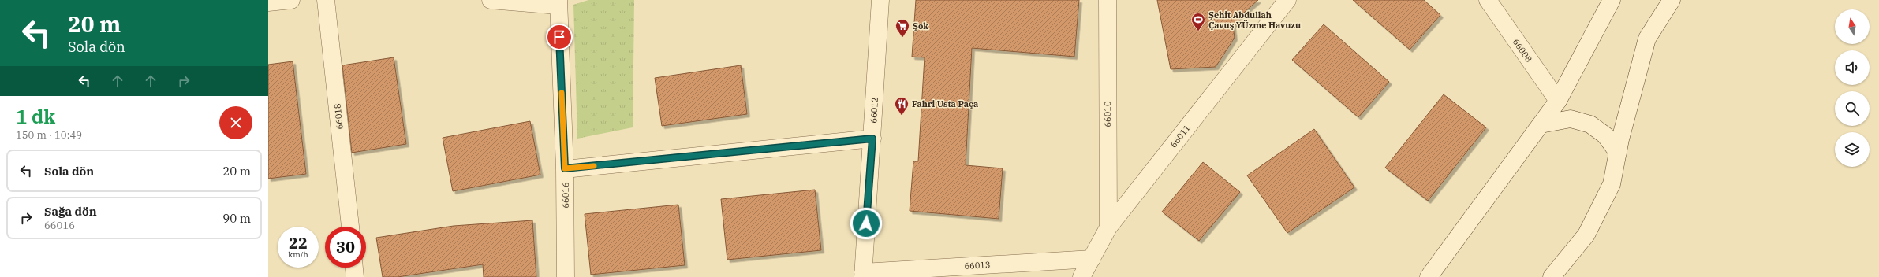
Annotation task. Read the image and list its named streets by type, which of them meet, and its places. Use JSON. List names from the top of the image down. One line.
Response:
{"streets":{"street":["66008","66012","66010","66018","66011","66016","66013"]},"crossings":[["66012","66013"],["66010","66011"],["66011","66013"]],"places":{"sports":["Şehit Abdullah Çavuş YÜzme Havuzu"],"supermarket":["Şok"],"restaurant":["Fahri Usta Paça"]},"north":"top","page":{"turn":["20 m","Sola dön"],"heading":["1 dk","150 m · 10:49"],"list":[{"name":"Sola dön","value":"20 m"},{"name":"Sağa dön","note":"66016","value":"90 m"}],"speed":"22 km/h","limit":"30"}}
